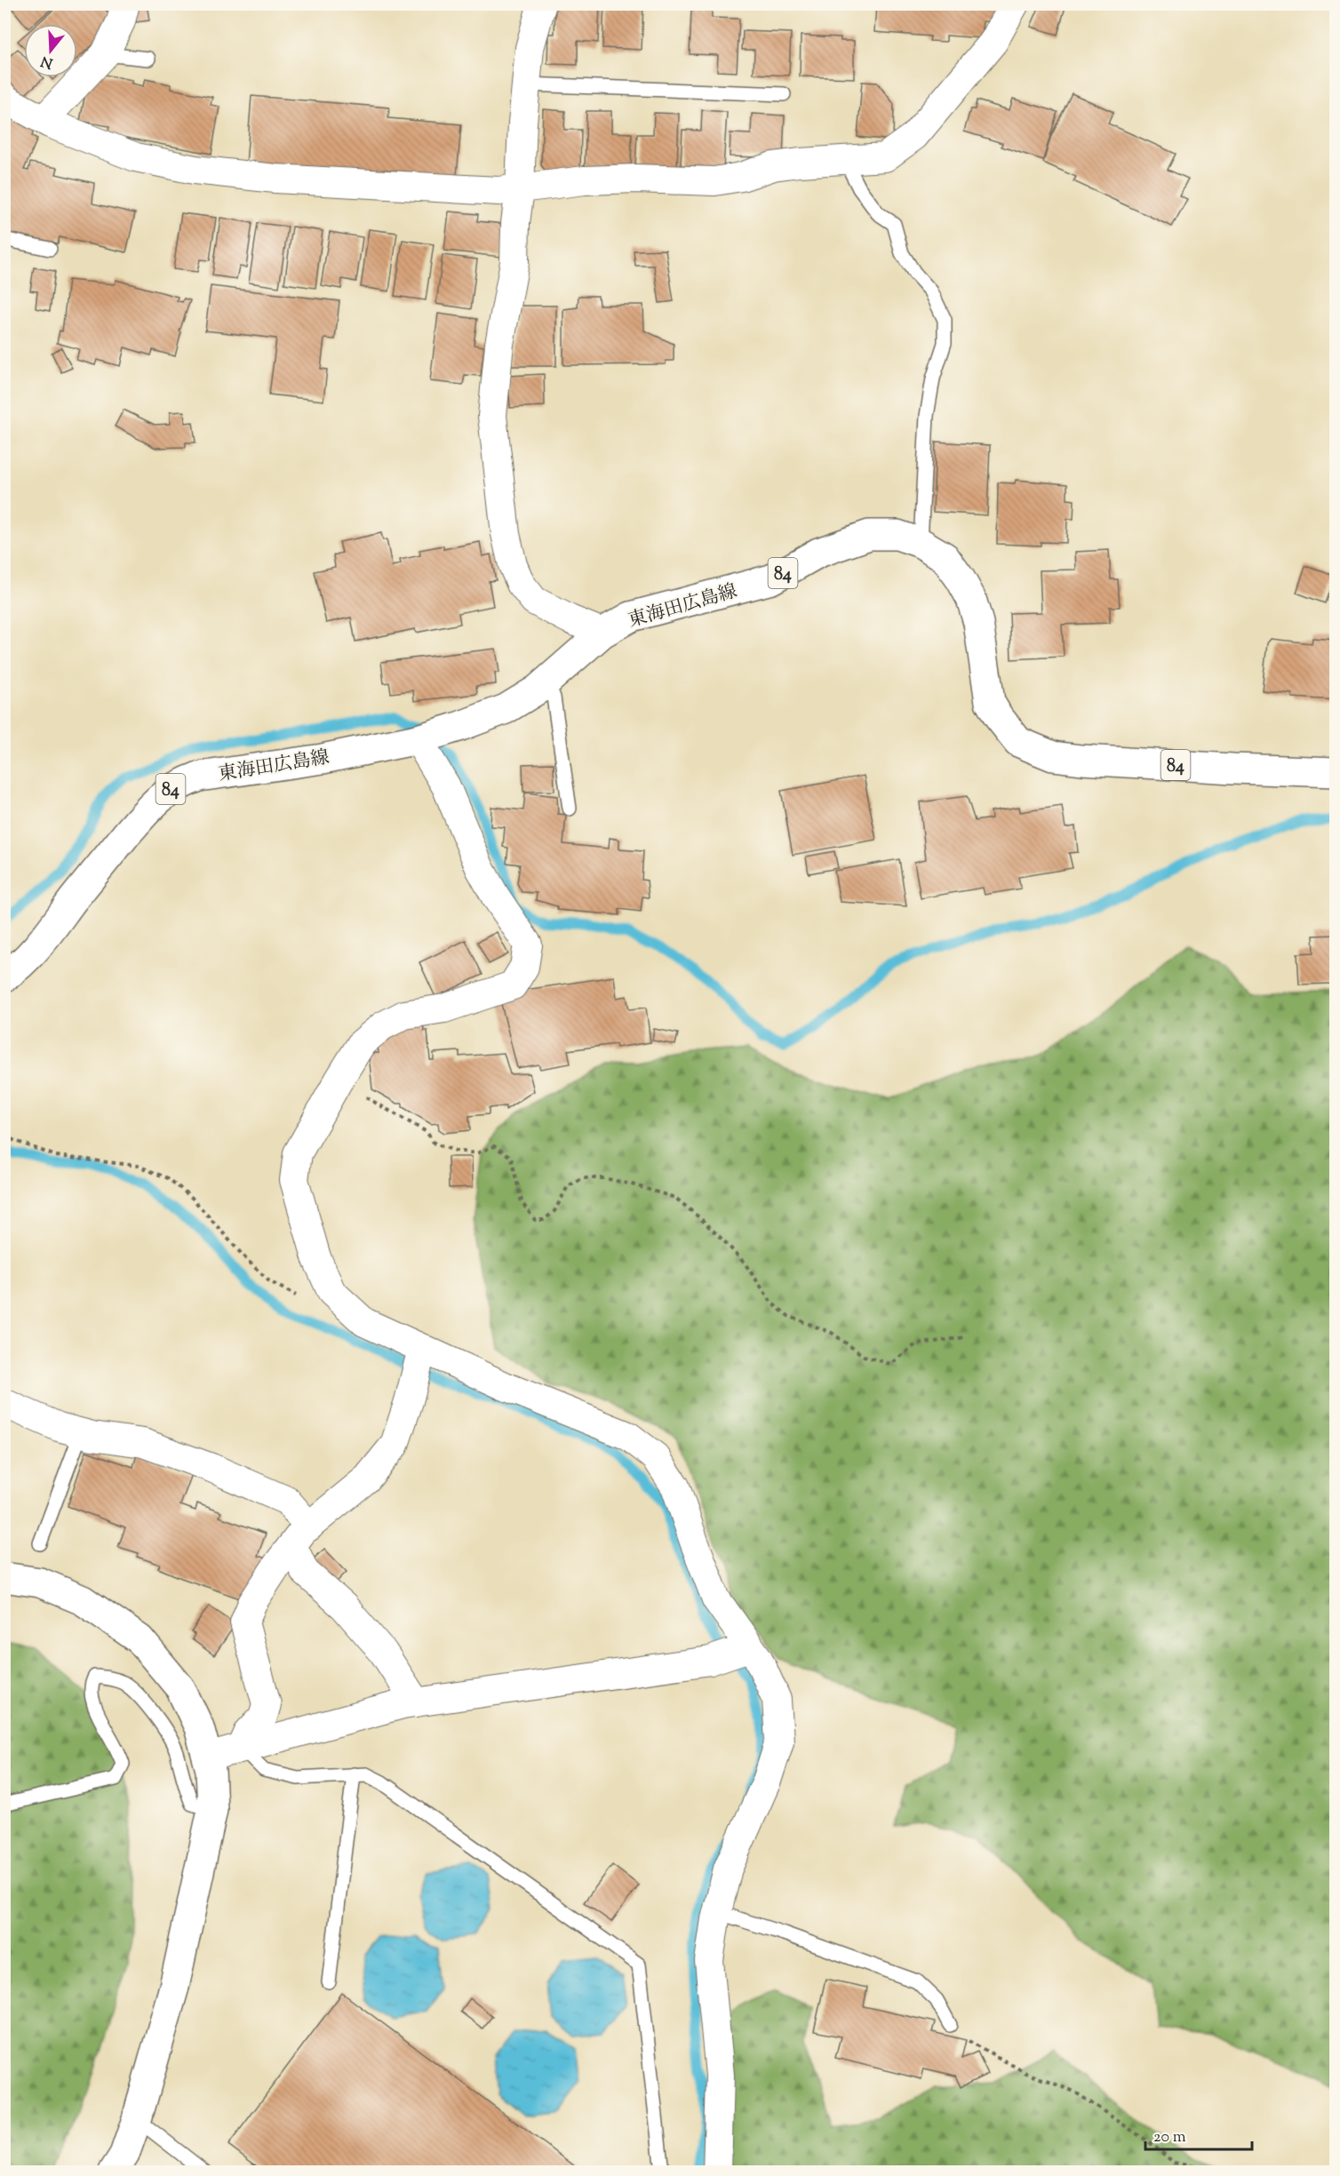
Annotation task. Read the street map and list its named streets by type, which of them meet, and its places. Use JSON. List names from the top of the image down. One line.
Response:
{"streets":{"main road":["84","東海田広島線"]},"scale_bar":"20 m","north":"bottom"}
